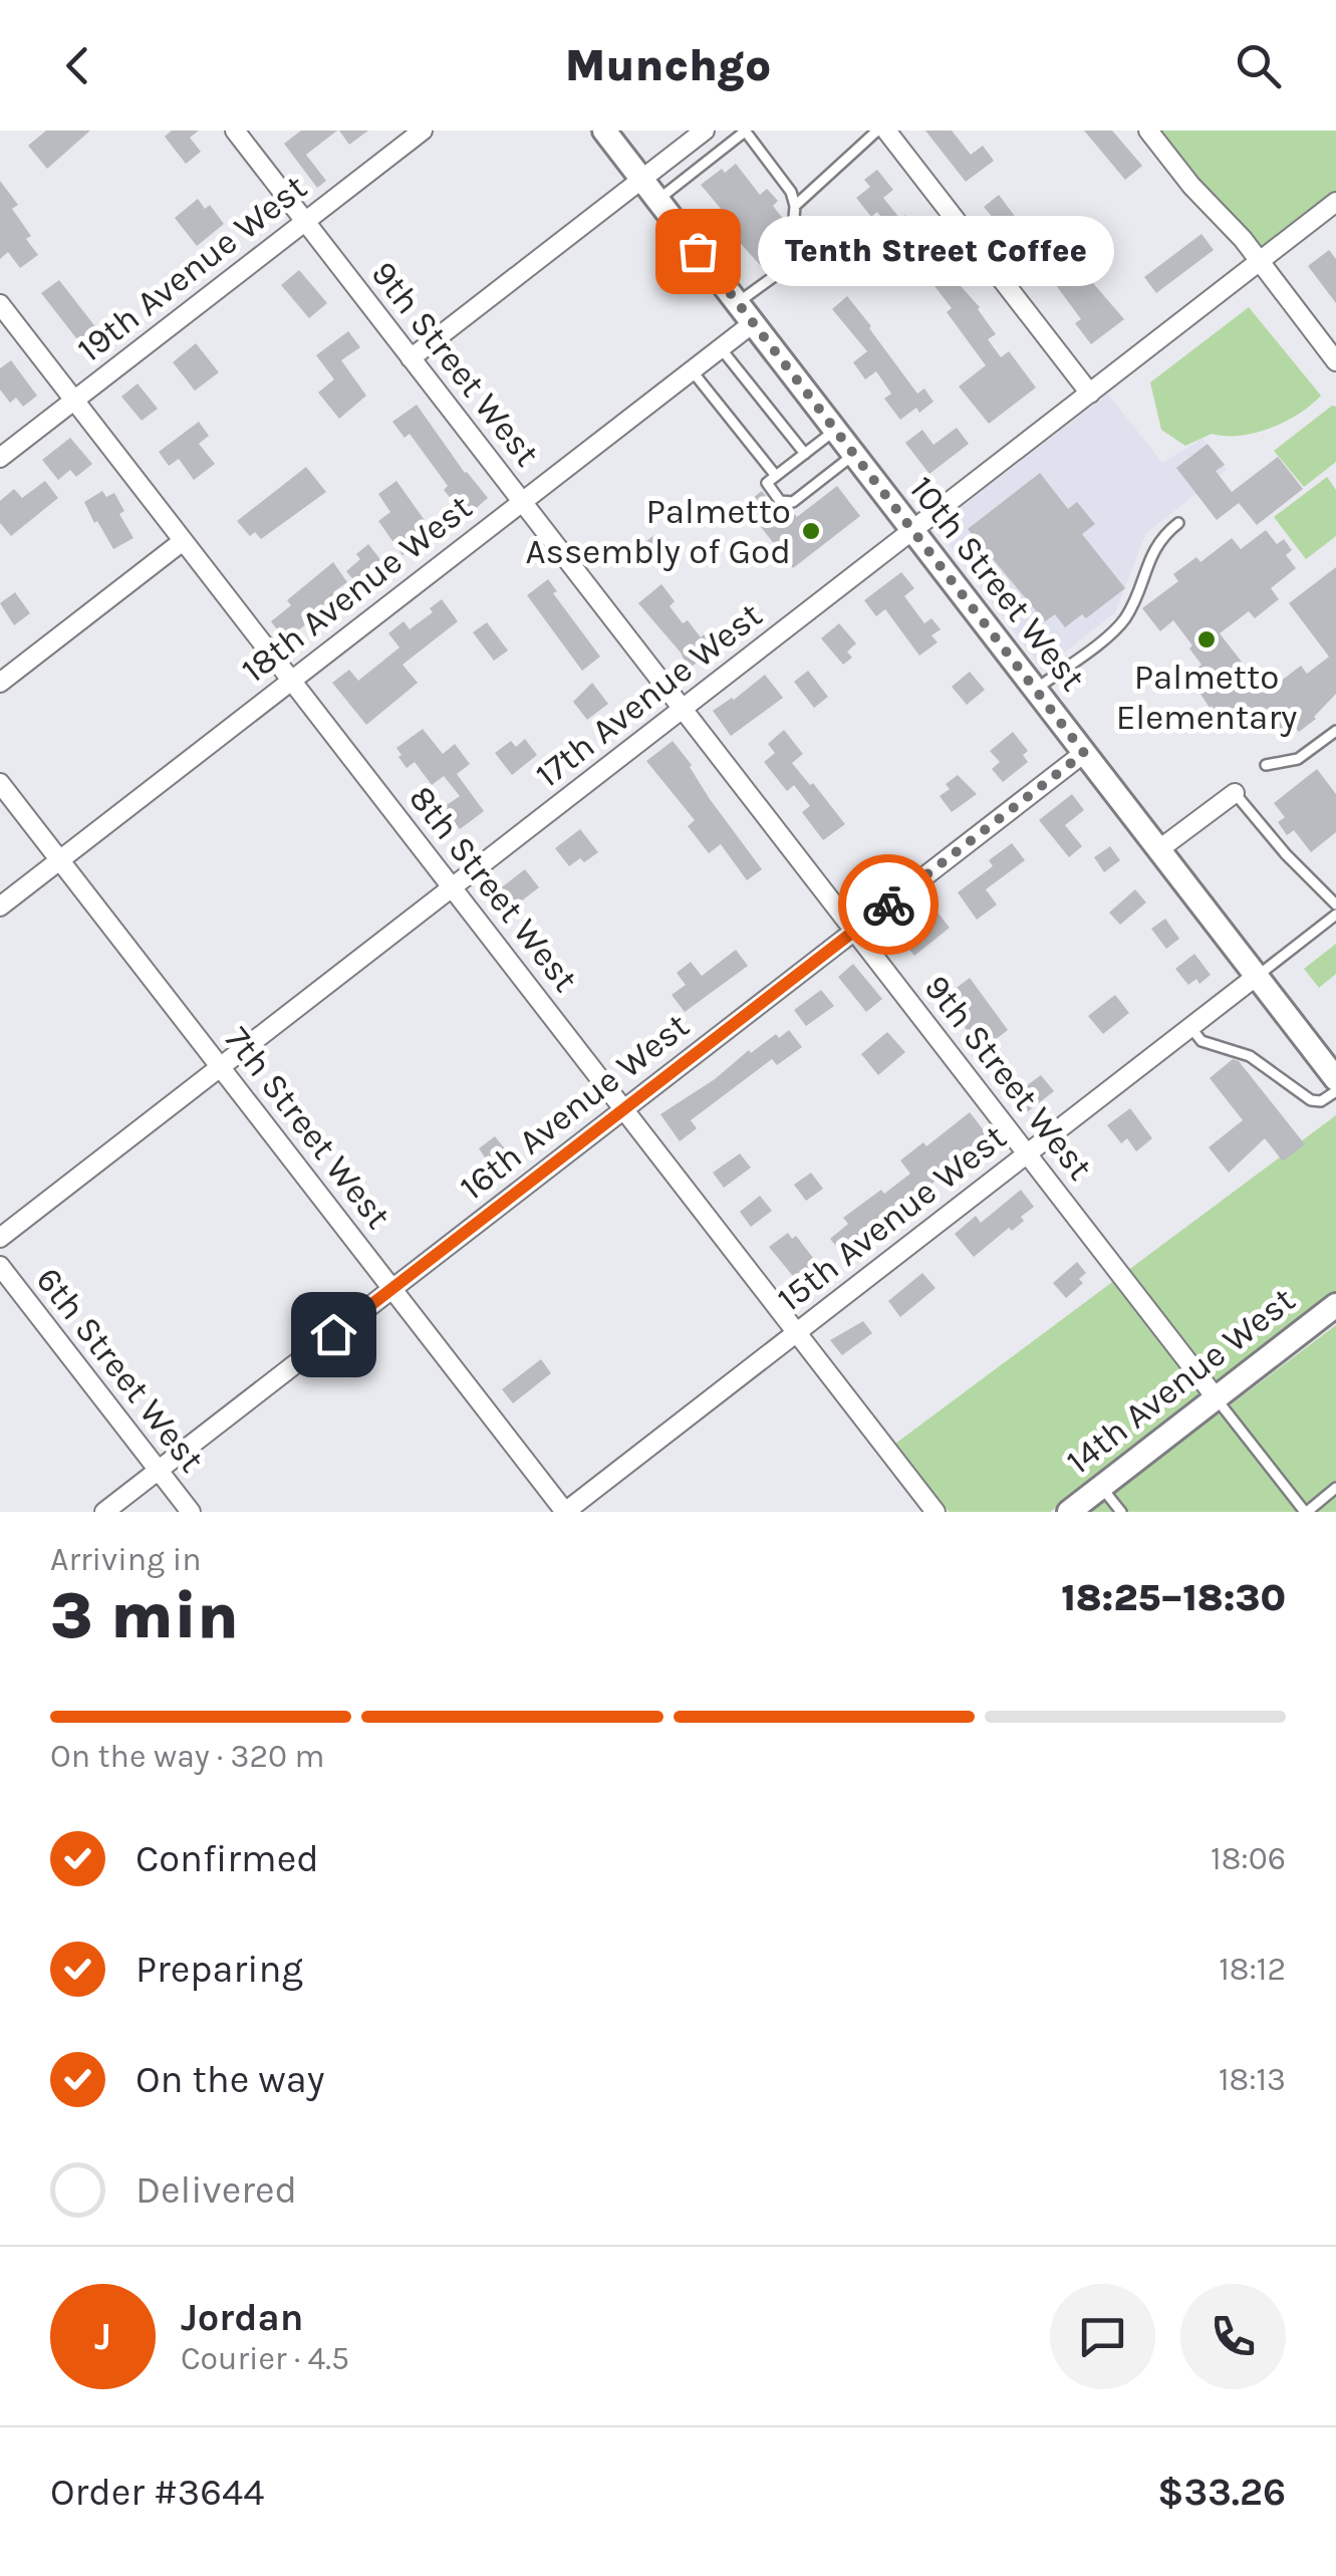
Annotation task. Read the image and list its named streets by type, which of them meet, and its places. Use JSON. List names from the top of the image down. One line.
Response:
{"streets":{"street":["19th Avenue West","9th Street West","10th Street West","18th Avenue West","17th Avenue West","8th Street West","16th Avenue West","7th Street West","15th Avenue West","6th Street West","14th Avenue West"]},"crossings":[["19th Avenue West","9th Street West"],["19th Avenue West","8th Street West"],["9th Street West","18th Avenue West"],["9th Street West","17th Avenue West"],["9th Street West","16th Avenue West"],["9th Street West","15th Avenue West"],["9th Street West","14th Avenue West"],["10th Street West","18th Avenue West"],["10th Street West","17th Avenue West"],["10th Street West","16th Avenue West"],["10th Street West","15th Avenue West"],["18th Avenue West","8th Street West"],["18th Avenue West","7th Street West"],["17th Avenue West","8th Street West"],["17th Avenue West","7th Street West"],["8th Street West","16th Avenue West"],["8th Street West","15th Avenue West"],["16th Avenue West","7th Street West"],["16th Avenue West","6th Street West"],["7th Street West","15th Avenue West"]],"places":["Tenth Street Coffee","Palmetto Assembly of God","Palmetto Elementary"],"page":{"header":"Munchgo","bubble":"Tenth Street Coffee","heading":["3 min","Arriving in","18:25–18:30"],"panel":["Jordan","Courier · 4.5","Order #3644","$33.26"],"bar":"On the way · 320 m","list":[["Confirmed","18:06"],["Preparing","18:12"],["On the way","18:13"],"Delivered"],"round":"J"}}
